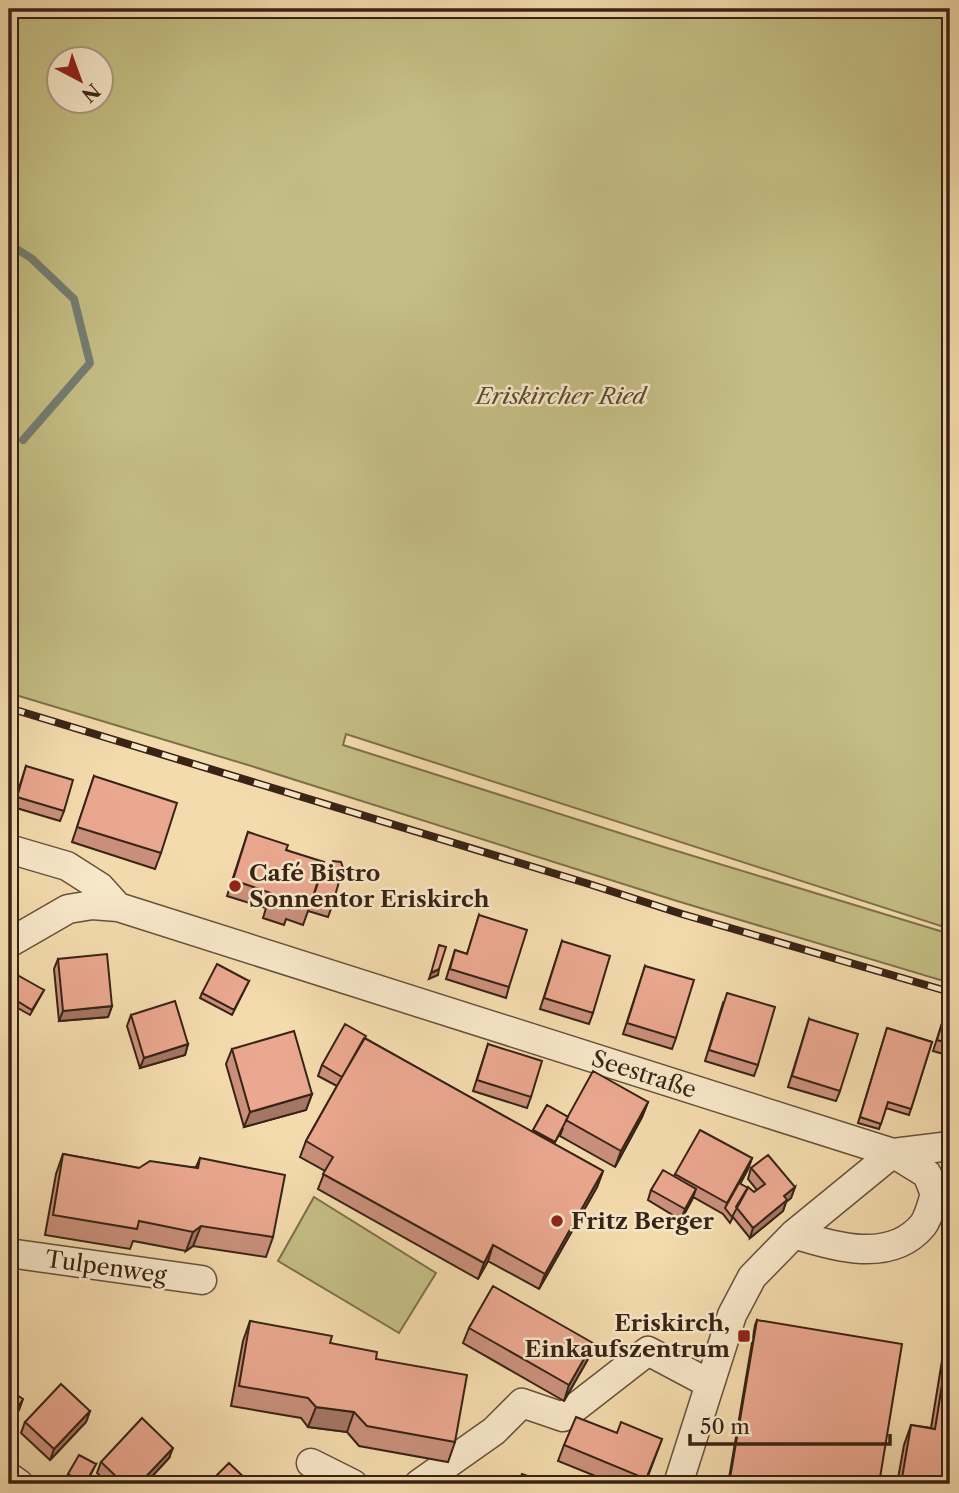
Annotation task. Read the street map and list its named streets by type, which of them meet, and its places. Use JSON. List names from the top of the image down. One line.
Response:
{"streets":{"street":["Seestraße","Tulpenweg"]},"parks":["Eriskircher Ried"],"places":{"other":["Café Bistro Sonnentor Eriskirch","Fritz Berger"],"transit":["Eriskirch, Einkaufszentrum"]},"scale_bar":"50 m","north":"bottom right"}
